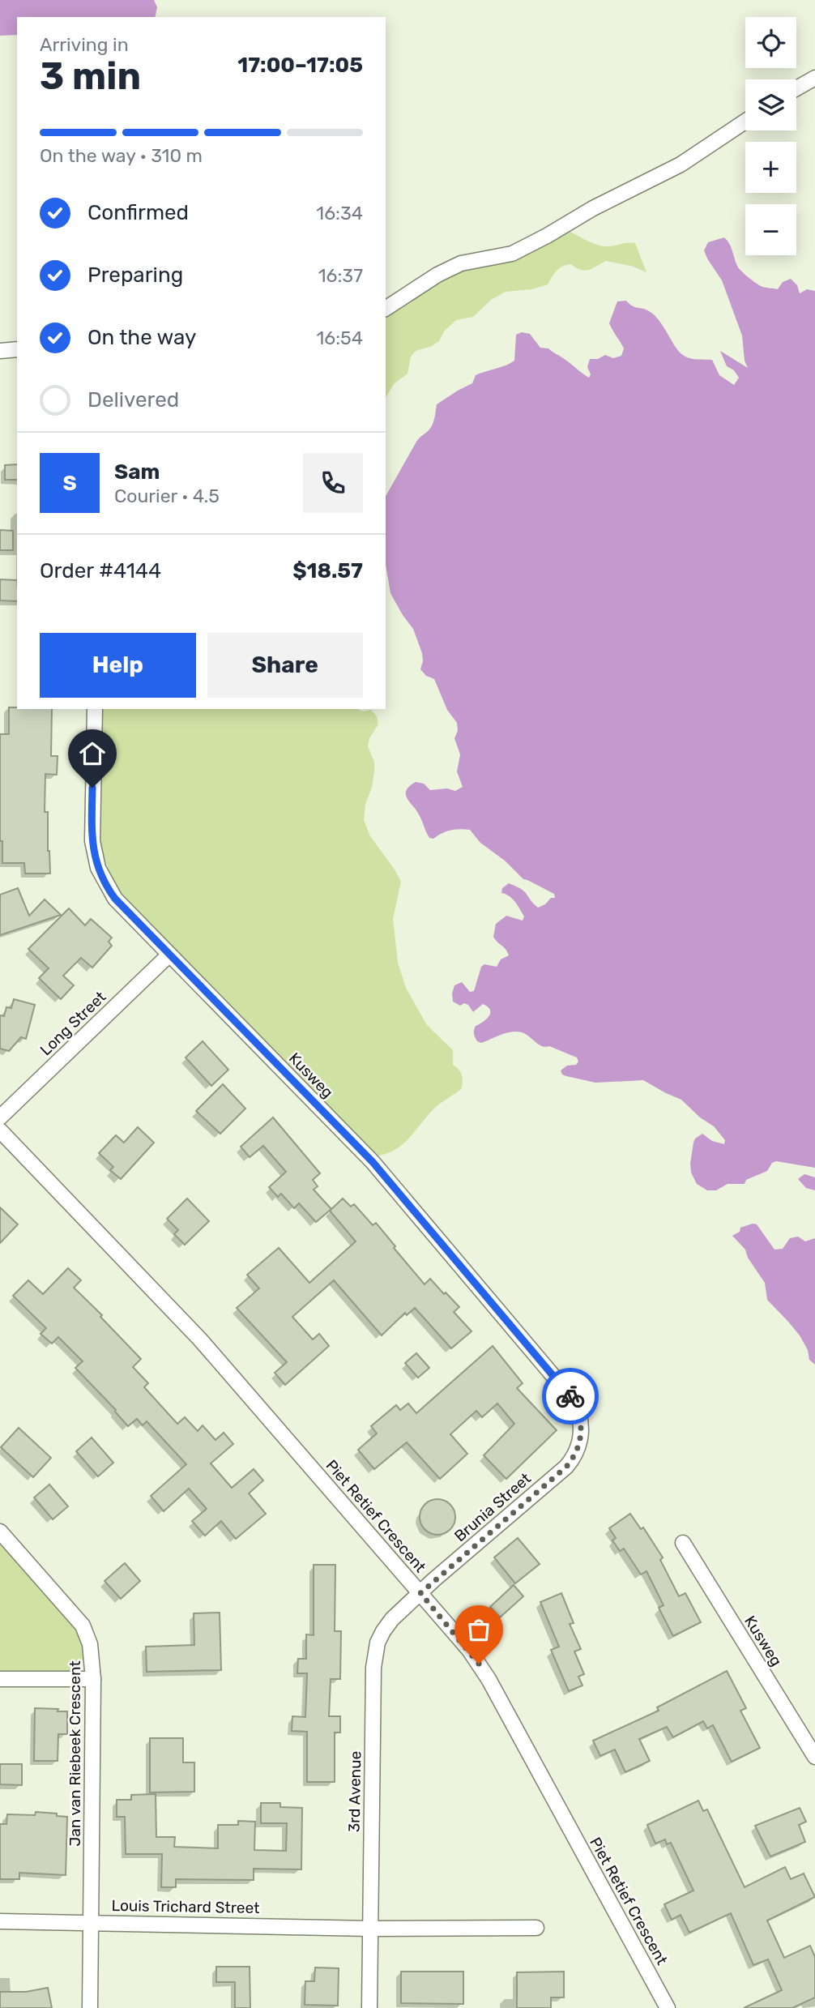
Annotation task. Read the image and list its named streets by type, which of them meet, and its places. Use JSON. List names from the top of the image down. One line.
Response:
{"streets":{"street":["Long Street","Kusweg","Brunia Street","Piet Retief Crescent","Jan van Riebeek Crescent","3rd Avenue","Louis Trichard Street"]},"crossings":[["Long Street","Kusweg"],["Kusweg","Brunia Street"],["Brunia Street","Piet Retief Crescent"],["Brunia Street","3rd Avenue"],["Piet Retief Crescent","3rd Avenue"],["Jan van Riebeek Crescent","Louis Trichard Street"],["3rd Avenue","Louis Trichard Street"]],"page":{"map_buttons":["+","−"],"heading":["3 min","Arriving in","17:00–17:05"],"panel":["Sam","Courier · 4.5","Order #4144","$18.57"],"bar":"On the way · 310 m","list":[["Confirmed","16:34"],["Preparing","16:37"],["On the way","16:54"],"Delivered"],"round":"S","buttons":["Help","Share"]}}
